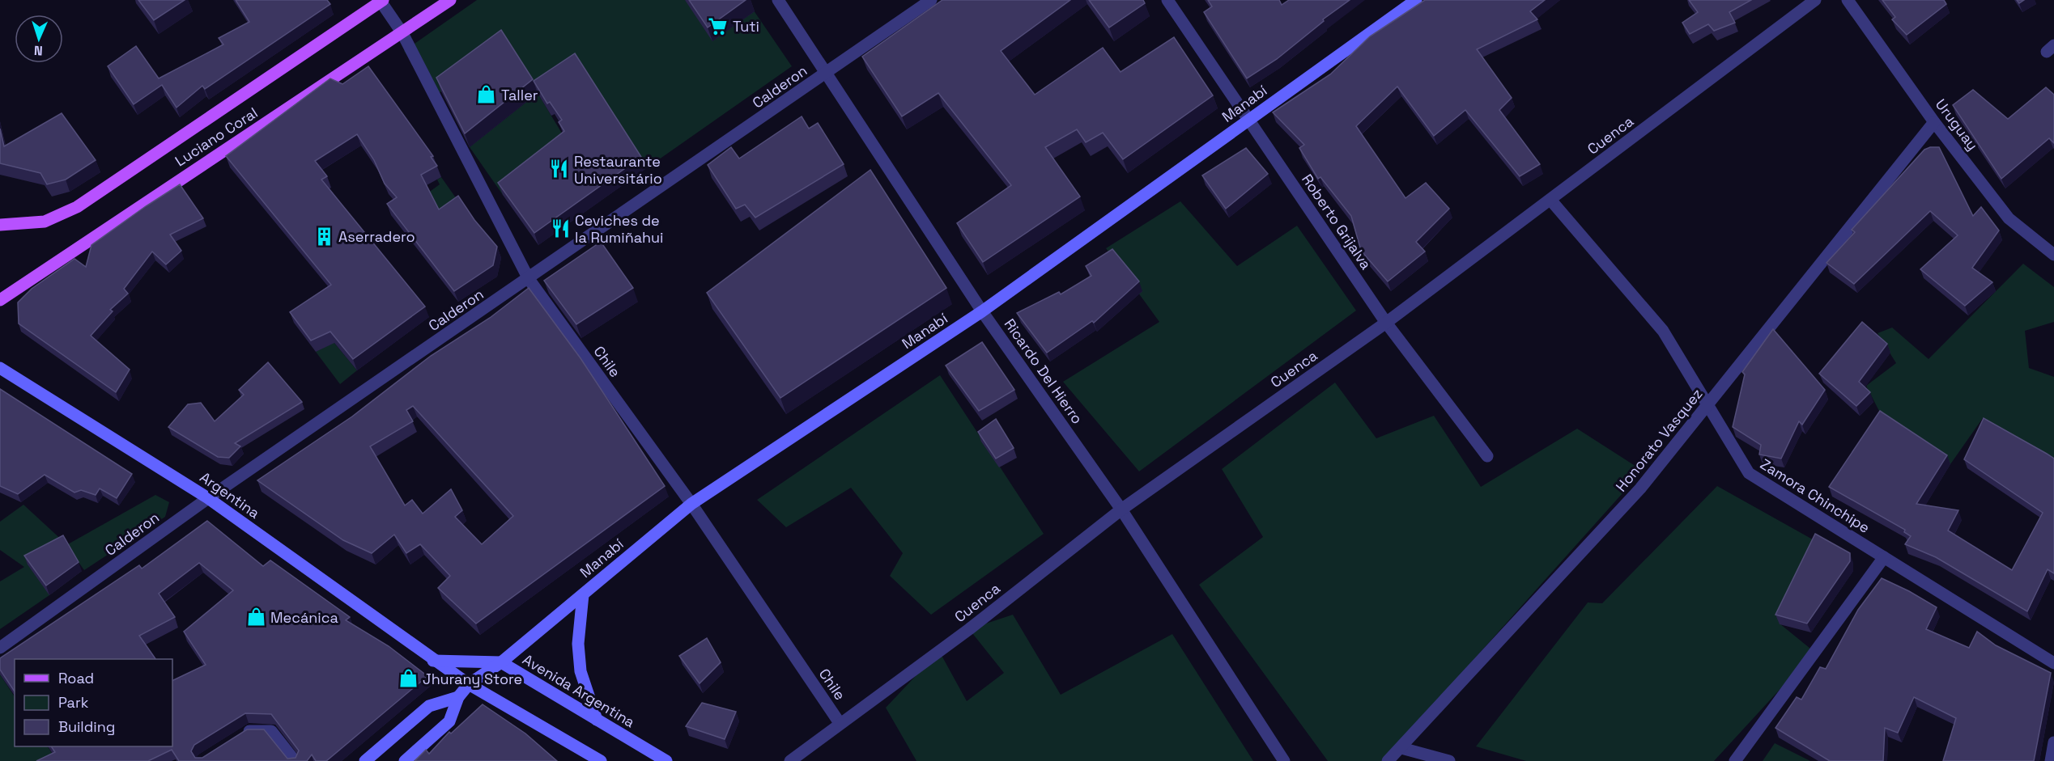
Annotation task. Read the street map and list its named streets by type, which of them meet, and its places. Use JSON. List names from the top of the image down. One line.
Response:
{"streets":{"main road":["Luciano Coral"],"street":["Calderon","Manabí","Uruguay","Cuenca","Roberto Grijalva","Chile","Ricardo Del Hierro","Honorato Vasquez","Argentina","Zamora Chinchipe","Avenida Argentina"]},"crossings":[["Calderon","Chile"],["Calderon","Ricardo Del Hierro"],["Calderon","Argentina"],["Manabí","Roberto Grijalva"],["Manabí","Chile"],["Manabí","Ricardo Del Hierro"],["Manabí","Avenida Argentina"],["Uruguay","Honorato Vasquez"],["Cuenca","Roberto Grijalva"],["Cuenca","Chile"],["Cuenca","Ricardo Del Hierro"],["Cuenca","Zamora Chinchipe"],["Luciano Coral","Chile"],["Honorato Vasquez","Zamora Chinchipe"],["Argentina","Avenida Argentina"]],"places":{"supermarket":["Tuti"],"shop":["Taller","Mecánica","Jhurany Store"],"restaurant":["Restaurante Universitário","Ceviches de la Rumiñahui"],"building":["Aserradero"]},"legend":["Road","Park","Building"],"north":"bottom"}
